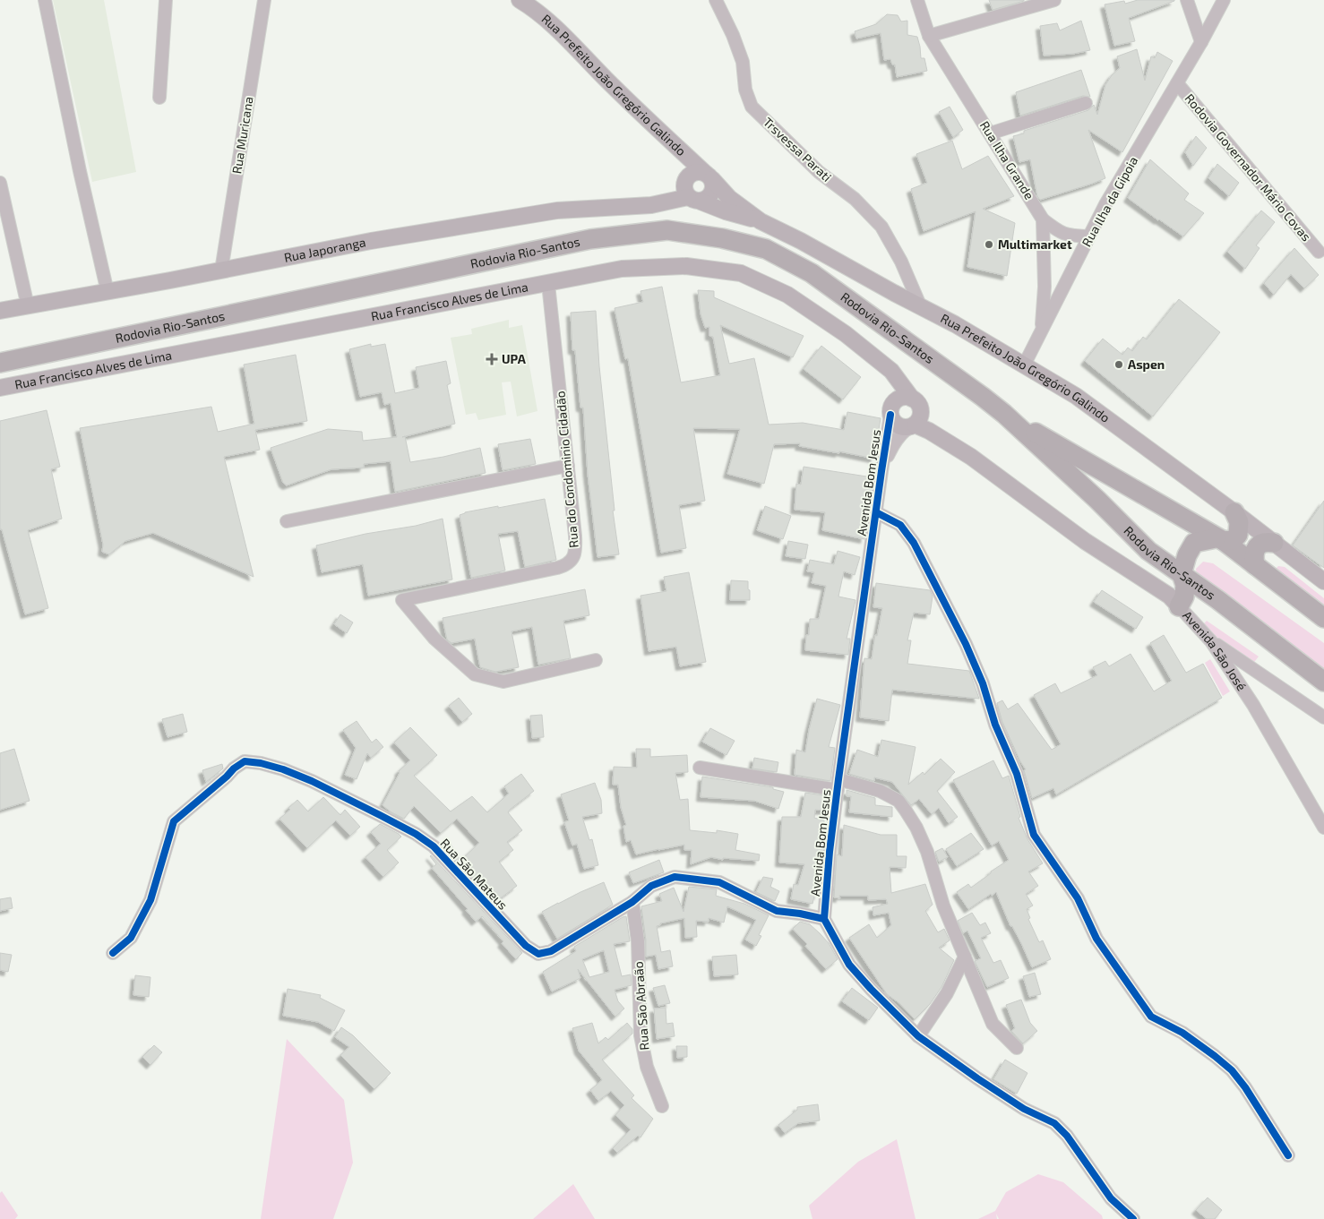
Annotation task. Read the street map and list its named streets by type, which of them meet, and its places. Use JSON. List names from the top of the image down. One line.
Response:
{"streets":{"highway":["Rodovia Rio-Santos"],"main road":["Rua Prefeito João Gregório Galindo","Rua Japoranga","Rua Francisco Alves de Lima","Avenida São José"],"street":["Rua Muricana","Trsvessa Parati","Rua Ilha Grande","Rodovia Governador Mário Covas","Rua Ilha da Gipoia","Rua do Condominio Cidadão","Avenida Bom Jesus","Rua São Mateus","Rua São Abraão"]},"crossings":[["Rua Prefeito João Gregório Galindo","Trsvessa Parati"],["Rua Prefeito João Gregório Galindo","Rua Ilha da Gipoia"],["Rua Muricana","Rua Japoranga"],["Rodovia Governador Mário Covas","Rua Ilha da Gipoia"],["Rua Francisco Alves de Lima","Rua do Condominio Cidadão"],["Rua Francisco Alves de Lima","Avenida Bom Jesus"],["Rua Francisco Alves de Lima","Avenida São José"],["Avenida Bom Jesus","Avenida São José"],["Avenida Bom Jesus","Rua São Mateus"],["Rua São Mateus","Rua São Abraão"]],"places":{"other":["Multimarket","Aspen"],"health":["UPA"]}}
